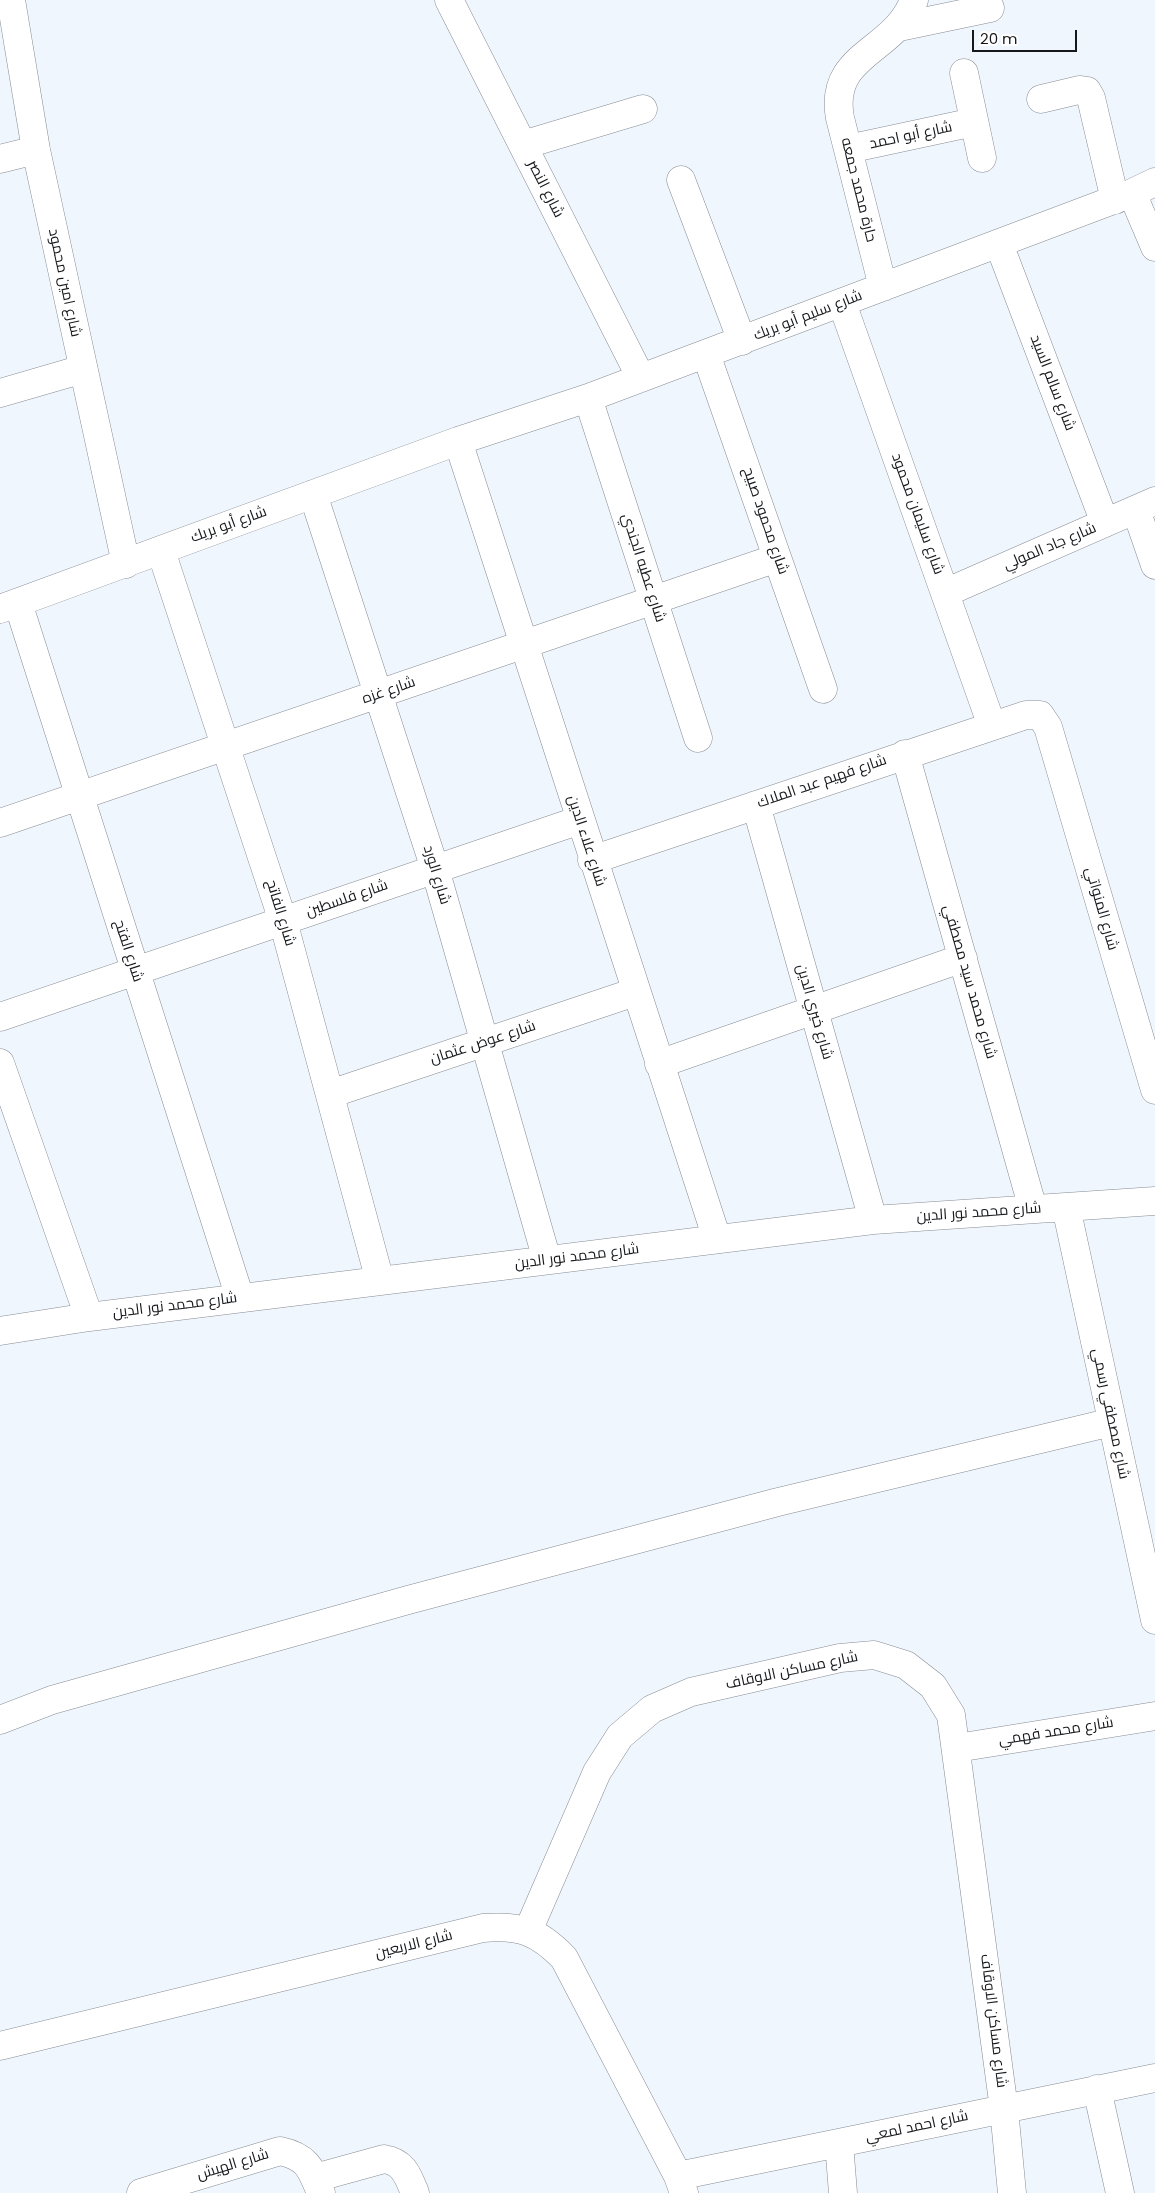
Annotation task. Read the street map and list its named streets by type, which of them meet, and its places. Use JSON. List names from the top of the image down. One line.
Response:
{"streets":{"street":["شارع أبو احمد","شارع النصر","حارة محمد جمعه","شارع امين محمود","شارع سليم أبو بريك","شارع سالم السيد","شارع سليمان محمود","شارع محمود صبيح","شارع أبو بريك","شارع جاد المولي","شارع عطيه الجندي","شارع غزه","شارع فهيم عبد الملاك","شارع علاء الدين","شارع الورد","شارع فلسطين","شارع المنواتي","شارع الفاتح","شارع الفتح","شارع محمد سيد مصطفي","شارع خيري الدين","شارع عوض عثمان","شارع محمد نور الدين","شارع مصطفي رسمي","شارع مساكن الاوقاف","شارع محمد فهمي","شارع الاربعين","شارع احمد لمعي","شارع الهيش"]},"crossings":[["شارع أبو احمد","حارة محمد جمعه"],["شارع النصر","شارع سليم أبو بريك"],["حارة محمد جمعه","شارع سليم أبو بريك"],["شارع امين محمود","شارع أبو بريك"],["شارع سليم أبو بريك","شارع سالم السيد"],["شارع سليم أبو بريك","شارع سليمان محمود"],["شارع سليم أبو بريك","شارع محمود صبيح"],["شارع سليم أبو بريك","شارع أبو بريك"],["شارع سليم أبو بريك","شارع عطيه الجندي"],["شارع سليم أبو بريك","شارع علاء الدين"],["شارع سالم السيد","شارع جاد المولي"],["شارع سليمان محمود","شارع جاد المولي"],["شارع سليمان محمود","شارع فهيم عبد الملاك"],["شارع محمود صبيح","شارع غزه"],["شارع أبو بريك","شارع علاء الدين"],["شارع أبو بريك","شارع الورد"],["شارع أبو بريك","شارع الفاتح"],["شارع أبو بريك","شارع الفتح"],["شارع عطيه الجندي","شارع غزه"],["شارع غزه","شارع علاء الدين"],["شارع غزه","شارع الورد"],["شارع غزه","شارع الفاتح"],["شارع غزه","شارع الفتح"],["شارع فهيم عبد الملاك","شارع علاء الدين"],["شارع فهيم عبد الملاك","شارع المنواتي"],["شارع فهيم عبد الملاك","شارع محمد سيد مصطفي"],["شارع فهيم عبد الملاك","شارع خيري الدين"],["شارع علاء الدين","شارع فلسطين"],["شارع علاء الدين","شارع عوض عثمان"],["شارع علاء الدين","شارع محمد نور الدين"],["شارع الورد","شارع فلسطين"],["شارع الورد","شارع عوض عثمان"],["شارع الورد","شارع محمد نور الدين"],["شارع فلسطين","شارع الفاتح"],["شارع فلسطين","شارع الفتح"],["شارع الفاتح","شارع عوض عثمان"],["شارع الفاتح","شارع محمد نور الدين"],["شارع الفتح","شارع محمد نور الدين"],["شارع محمد سيد مصطفي","شارع محمد نور الدين"],["شارع خيري الدين","شارع محمد نور الدين"],["شارع محمد نور الدين","شارع مصطفي رسمي"],["شارع مساكن الاوقاف","شارع محمد فهمي"],["شارع مساكن الاوقاف","شارع الاربعين"],["شارع مساكن الاوقاف","شارع احمد لمعي"],["شارع الاربعين","شارع احمد لمعي"]],"scale_bar":"20 m"}
